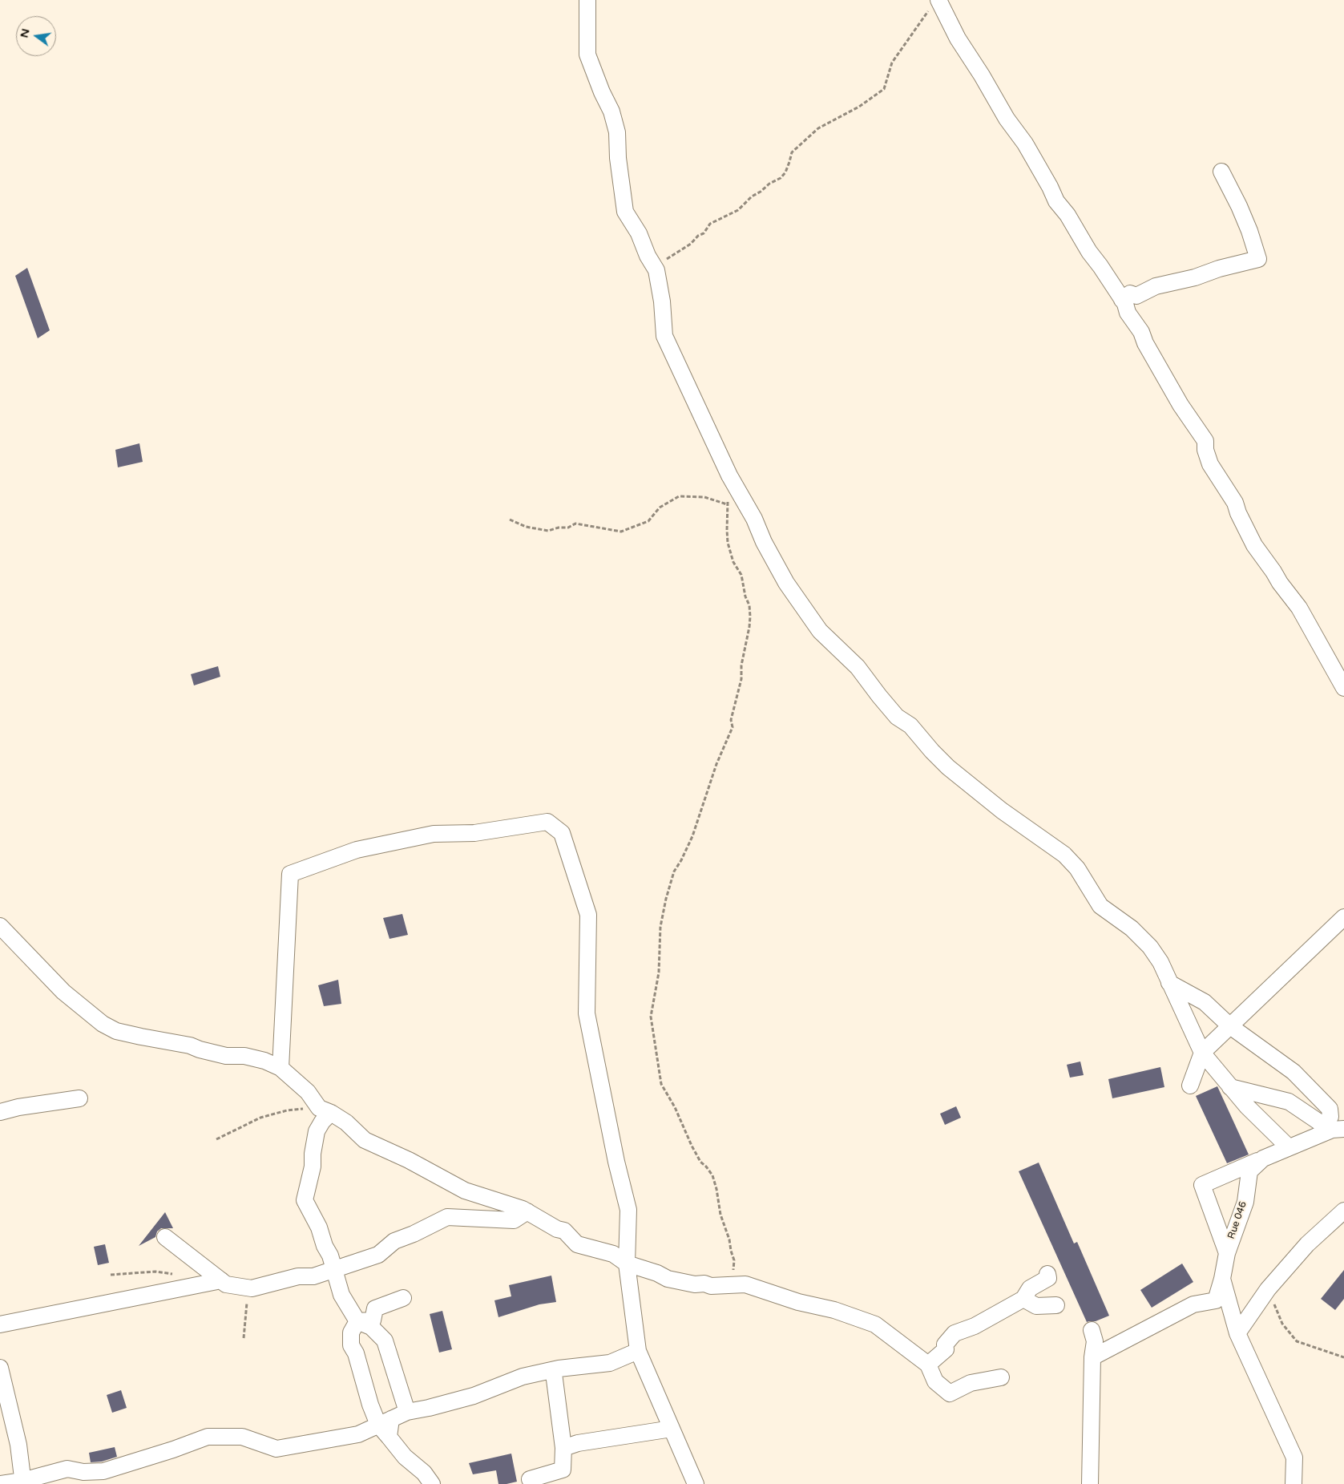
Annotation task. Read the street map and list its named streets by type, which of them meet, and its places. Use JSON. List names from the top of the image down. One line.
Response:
{"streets":{"street":["Rue 046"]},"north":"left"}
